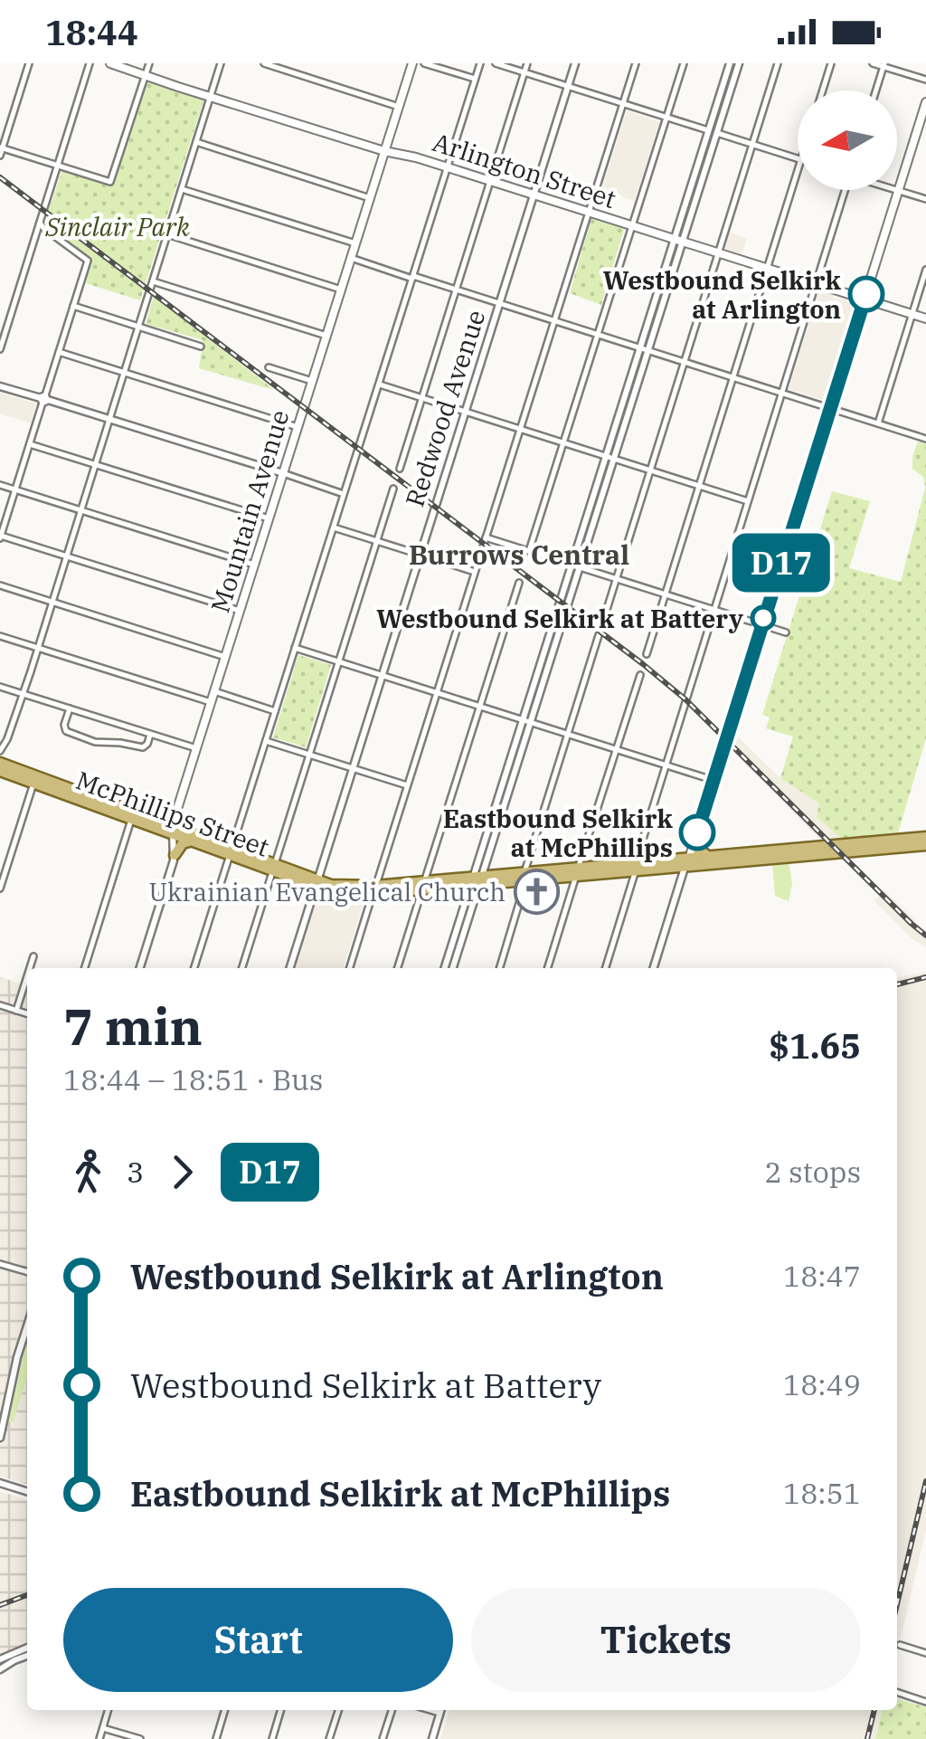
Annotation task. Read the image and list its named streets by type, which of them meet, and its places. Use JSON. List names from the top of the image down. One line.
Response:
{"streets":{"main road":["Arlington Street","Mountain Avenue","McPhillips Street"],"street":["Redwood Avenue"]},"crossings":[["Arlington Street","Redwood Avenue"],["Arlington Street","Mountain Avenue"],["Redwood Avenue","McPhillips Street"],["Mountain Avenue","McPhillips Street"]],"districts":["Burrows Central"],"parks":["Sinclair Park"],"places":{"other":["Westbound Selkirk at Arlington","Westbound Selkirk at Battery","Eastbound Selkirk at McPhillips"],"church":["Ukrainian Evangelical Church"]},"lines":["bus line D17"],"north":"left","page":{"status":"18:44","on_map":"D17","heading":["7 min","18:44 – 18:51 · Bus","$1.65"],"legs":["3","D17","2 stops"],"list":[{"name":"Westbound Selkirk at Arlington","value":"18:47"},{"name":"Westbound Selkirk at Battery","value":"18:49"},{"name":"Eastbound Selkirk at McPhillips","value":"18:51"}],"buttons":["Start","Tickets"]}}
